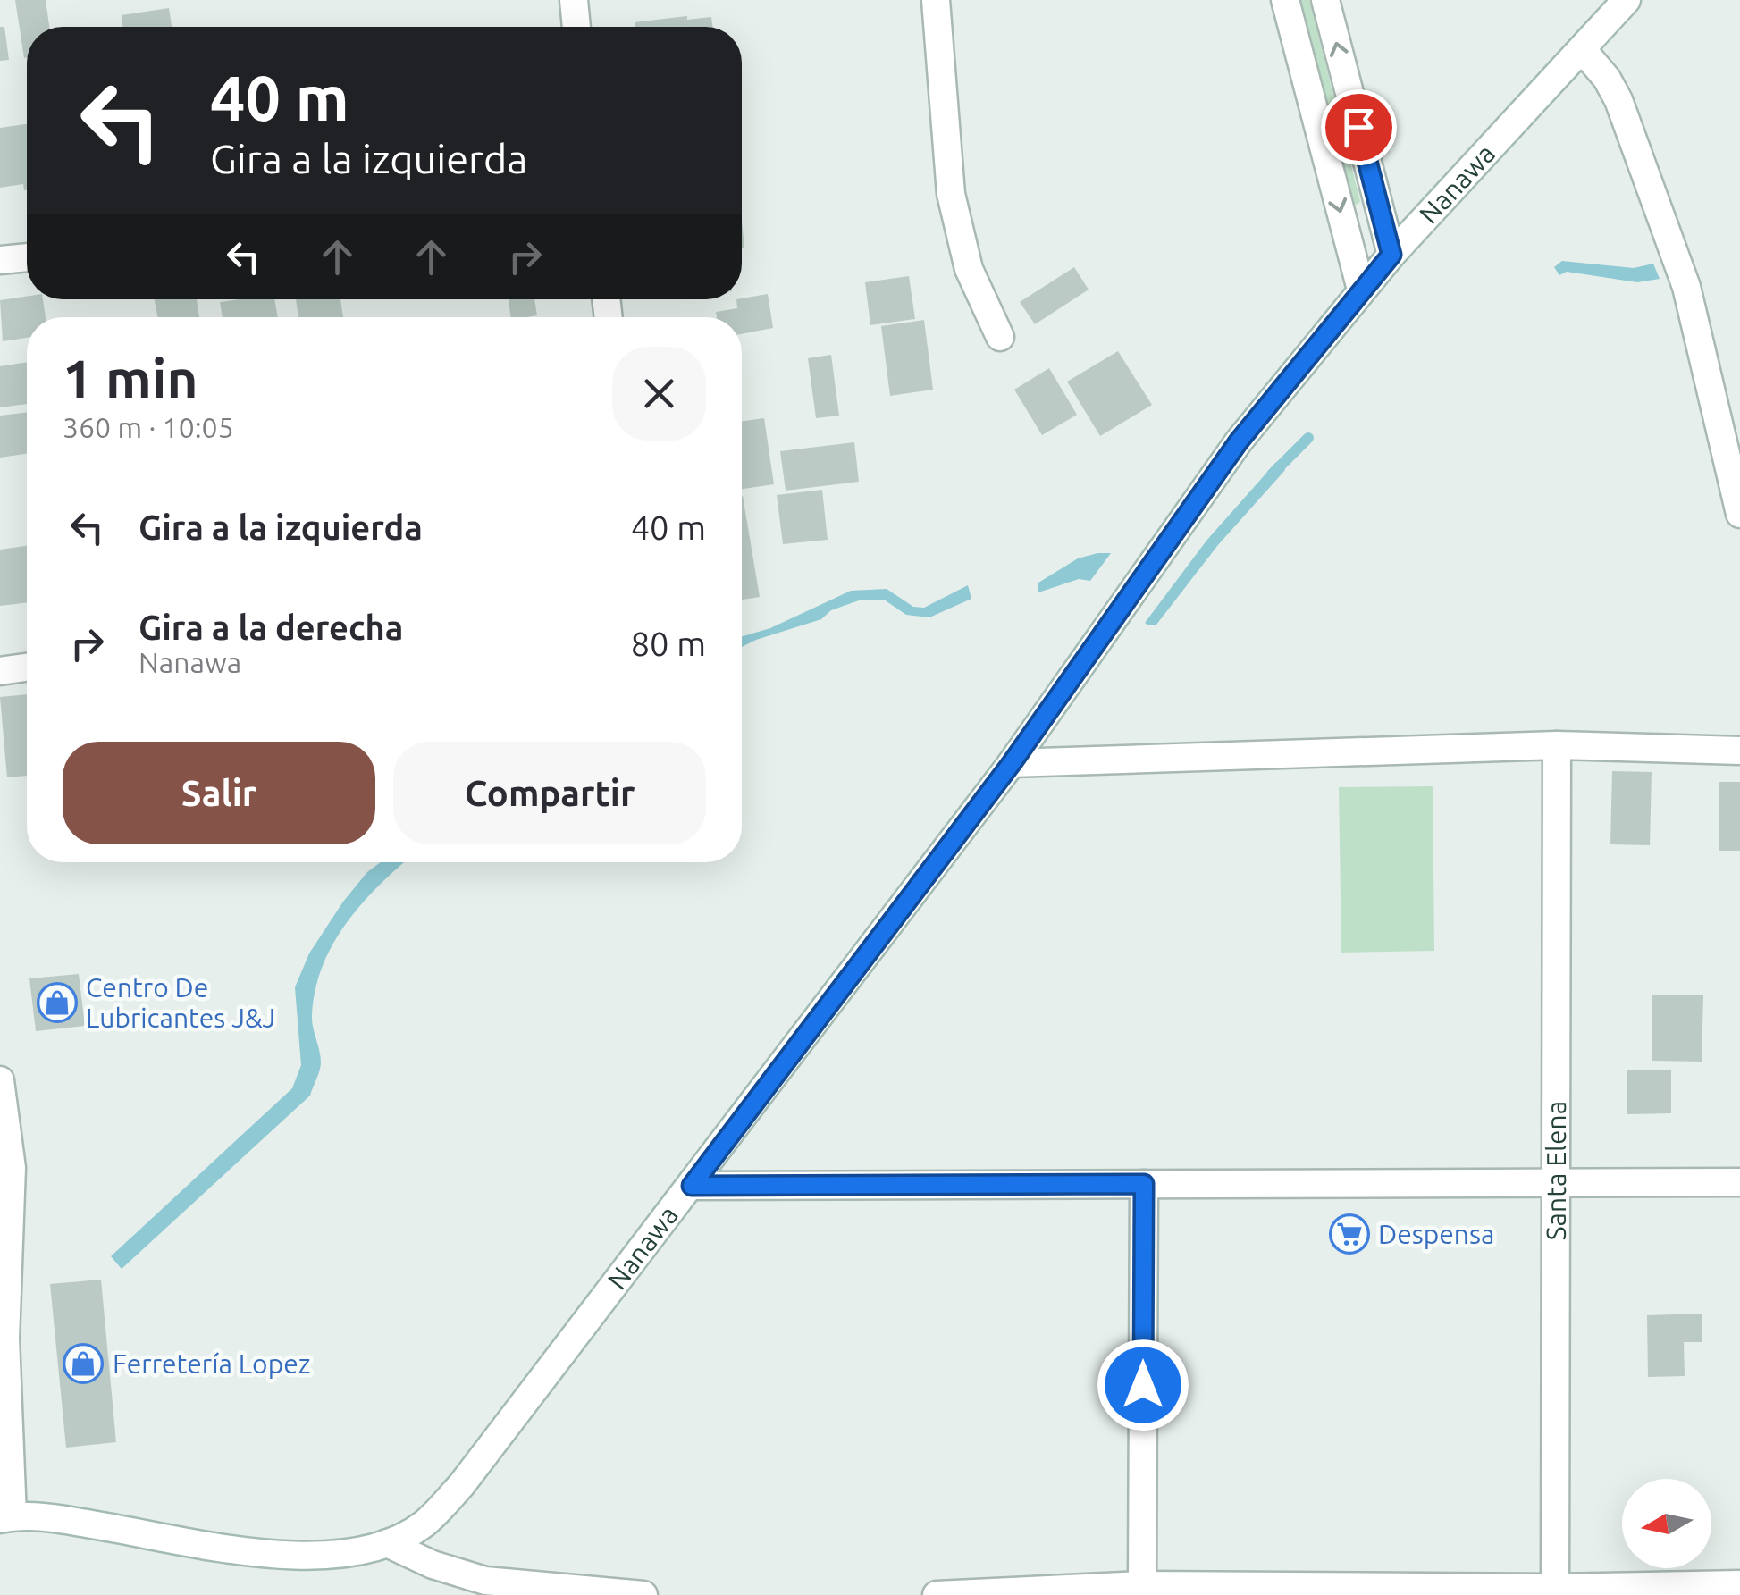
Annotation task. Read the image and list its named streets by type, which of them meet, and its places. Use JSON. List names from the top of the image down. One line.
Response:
{"streets":{"street":["Nanawa","Santa Elena"]},"places":{"shop":["Centro De Lubricantes J&J","Ferretería Lopez"],"supermarket":["Despensa"]},"north":"left","page":{"turn":["40 m","Gira a la izquierda"],"heading":["1 min","360 m · 10:05"],"list":[{"name":"Gira a la izquierda","value":"40 m"},{"name":"Gira a la derecha","note":"Nanawa","value":"80 m"}],"buttons":["Salir","Compartir"]}}
